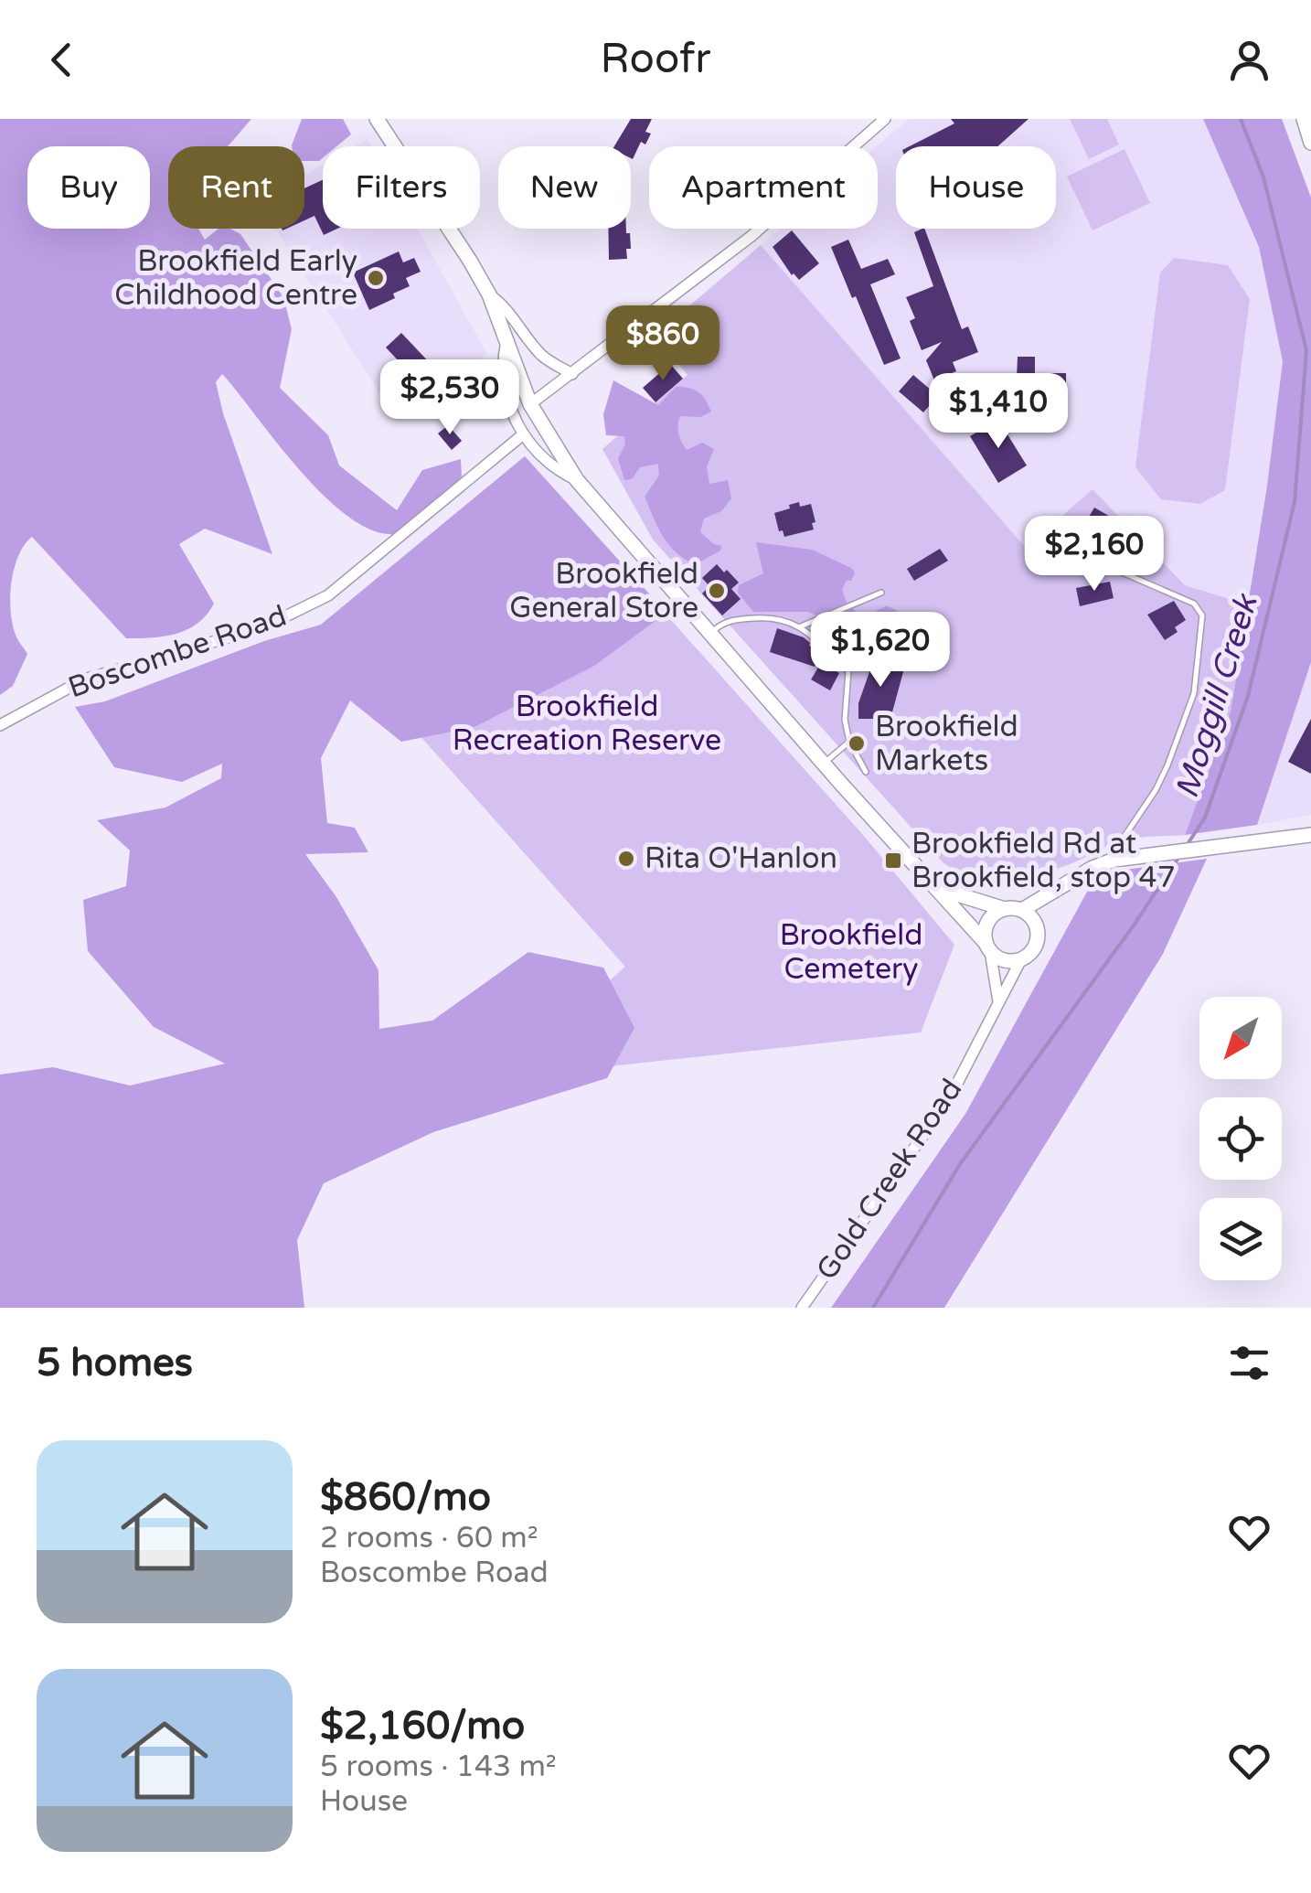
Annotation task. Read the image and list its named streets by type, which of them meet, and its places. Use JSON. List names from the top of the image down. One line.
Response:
{"streets":{"street":["Boscombe Road","Gold Creek Road"]},"water":["Moggill Creek"],"parks":["Brookfield Recreation Reserve","Brookfield Cemetery"],"places":{"other":["Brookfield Early Childhood Centre","Brookfield General Store","Brookfield Markets","Rita O'Hanlon"],"transit":["Brookfield Rd at Brookfield, stop 47"]},"north":"bottom left","page":{"header":"Roofr","chip":["Buy","Rent","Filters","New","Apartment","House"],"price":["$860","$2,530","$1,410","$2,160","$1,620"],"heading":"5 homes","list":[{"name":"$860/mo","note":"2 rooms · 60 m² · Boscombe Road"},{"name":"$2,160/mo","note":"5 rooms · 143 m² · House"}]}}
